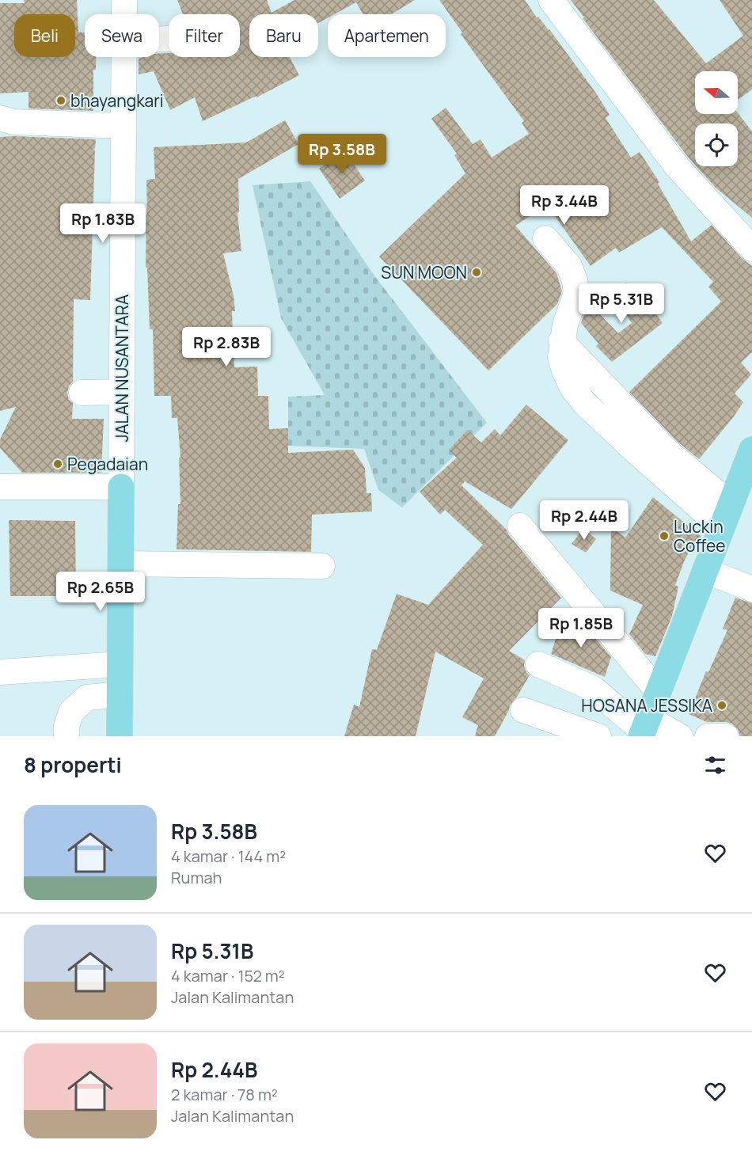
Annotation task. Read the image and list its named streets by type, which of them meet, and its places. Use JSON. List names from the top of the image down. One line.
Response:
{"streets":{"main road":["JALAN NUSANTARA"]},"places":["bhayangkari","SUN MOON","Pegadaian","Luckin Coffee","HOSANA JESSIKA"],"north":"left","page":{"chip":["Beli","Sewa","Filter","Baru","Apartemen"],"price":["Rp 3.58B","Rp 3.44B","Rp 1.83B","Rp 5.31B","Rp 2.83B","Rp 2.44B","Rp 2.65B","Rp 1.85B"],"heading":"8 properti","list":[{"name":"Rp 3.58B","note":"4 kamar · 144 m² · Rumah"},{"name":"Rp 5.31B","note":"4 kamar · 152 m² · Jalan Kalimantan"},{"name":"Rp 2.44B","note":"2 kamar · 78 m² · Jalan Kalimantan"}]}}
